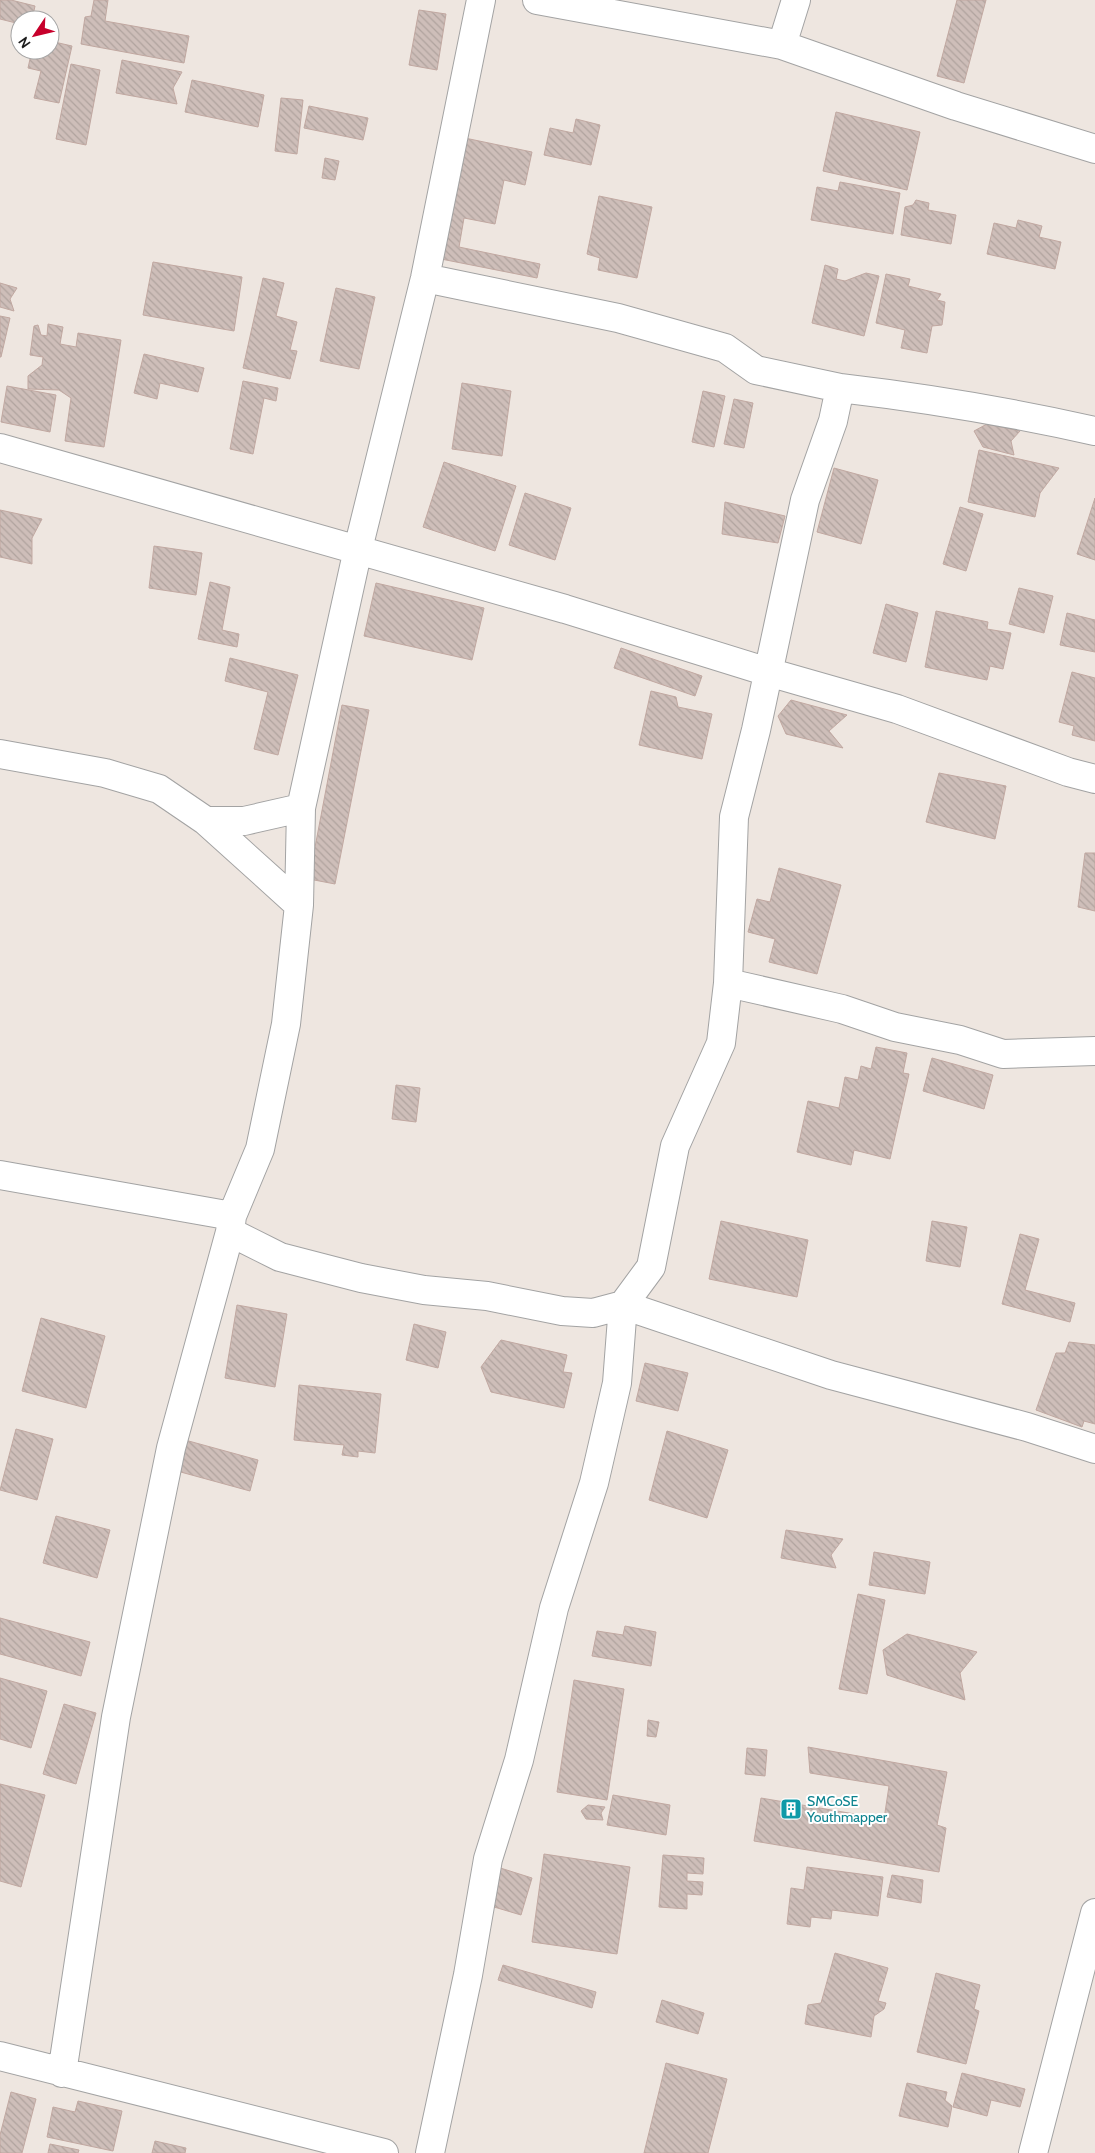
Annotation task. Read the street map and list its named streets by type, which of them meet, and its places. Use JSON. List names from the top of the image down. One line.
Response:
{"places":{"building":["SMCoSE Youthmapper"]},"north":"bottom left"}
